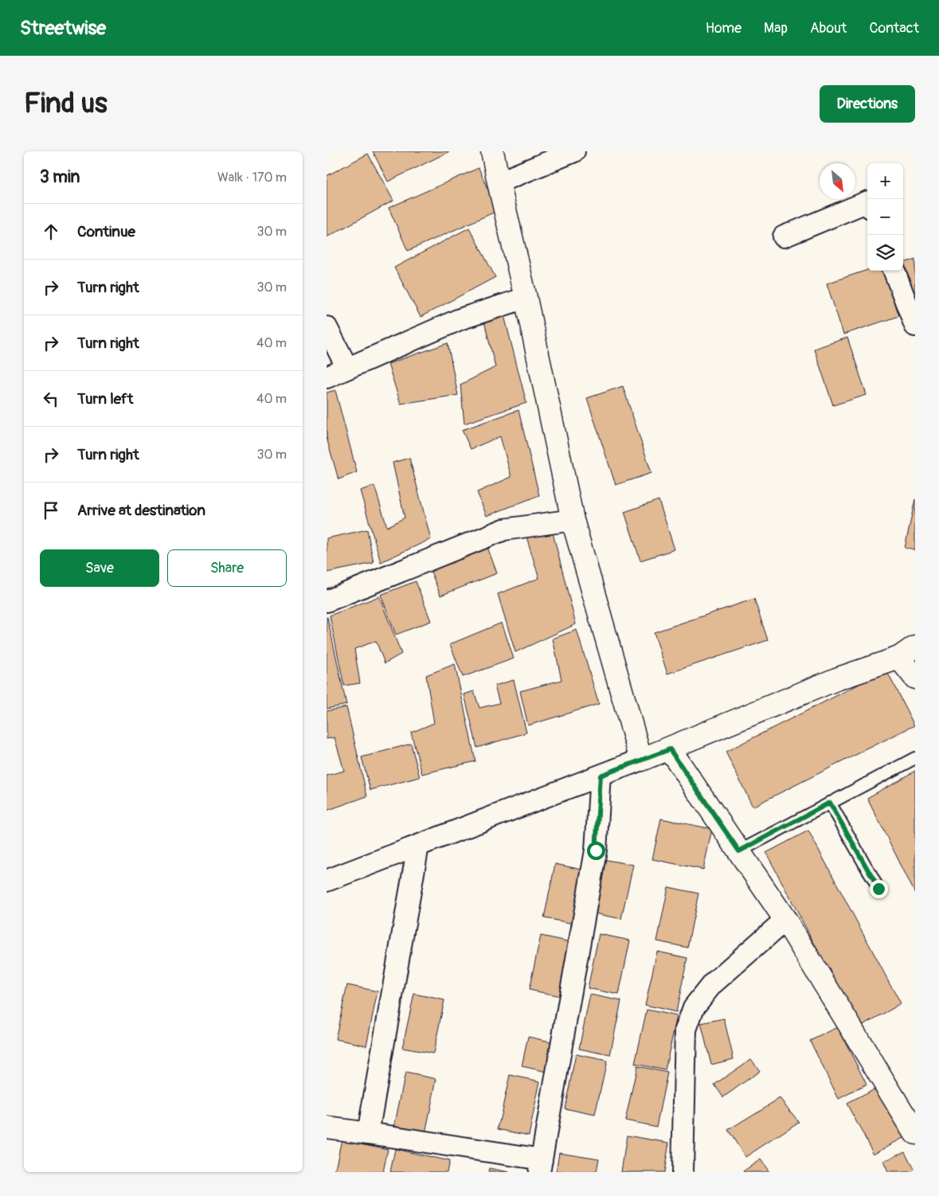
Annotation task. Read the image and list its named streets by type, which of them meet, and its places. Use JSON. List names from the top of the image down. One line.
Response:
{"north":"bottom right","page":{"header":"Streetwise","nav":["Home","Map","About","Contact"],"buttons":["Directions",["Save","Share"]],"title":"Find us","heading":["3 min","Walk · 170 m"],"map_buttons":["+","−"],"list":[["Continue","30 m"],["Turn right","30 m"],["Turn right","40 m"],["Turn left","40 m"],["Turn right","30 m"],"Arrive at destination"]}}
